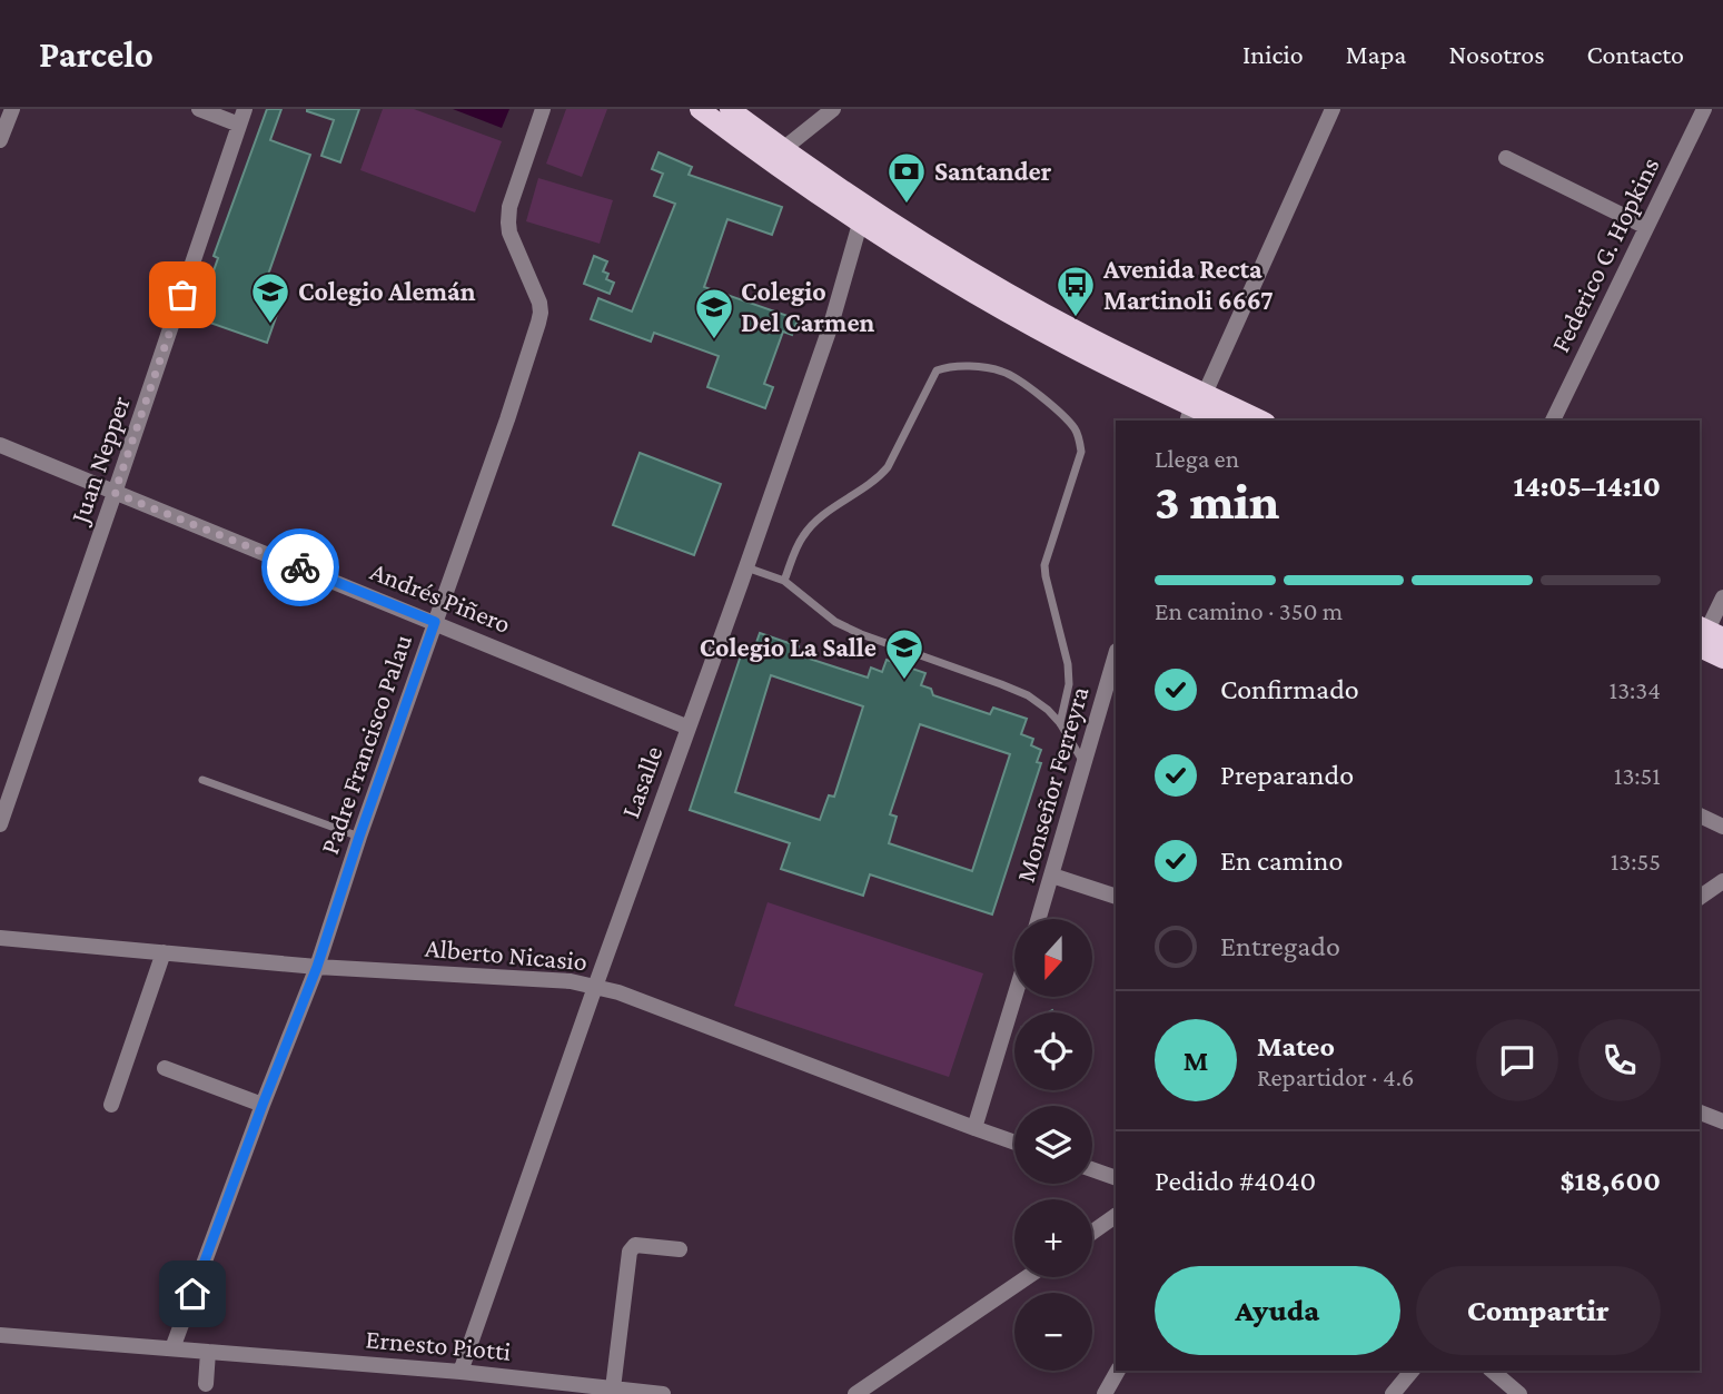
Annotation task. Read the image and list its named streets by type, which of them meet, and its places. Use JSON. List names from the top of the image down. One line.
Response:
{"streets":{"street":["Federico G. Hopkins","Juan Nepper","Andrés Piñero","Padre Francisco Palau","Lasalle","Monseñor Ferreyra","Alberto Nicasio","Ernesto Piotti"]},"crossings":[["Juan Nepper","Andrés Piñero"],["Andrés Piñero","Padre Francisco Palau"],["Andrés Piñero","Lasalle"],["Padre Francisco Palau","Alberto Nicasio"],["Padre Francisco Palau","Ernesto Piotti"],["Lasalle","Alberto Nicasio"],["Lasalle","Ernesto Piotti"]],"places":{"bank":["Santander"],"bus stop":["Avenida Recta Martinoli 6667"],"school or university":["Colegio Alemán","Colegio Del Carmen","Colegio La Salle"]},"north":"bottom","page":{"header":"Parcelo","nav":["Inicio","Mapa","Nosotros","Contacto"],"heading":["3 min","Llega en","14:05–14:10"],"panel":["Mateo","Repartidor · 4.6","Pedido #4040","$18,600"],"bar":"En camino · 350 m","list":[["Confirmado","13:34"],["Preparando","13:51"],["En camino","13:55"],"Entregado"],"map_buttons":["+","−"],"round":"M","buttons":["Ayuda","Compartir"]}}
